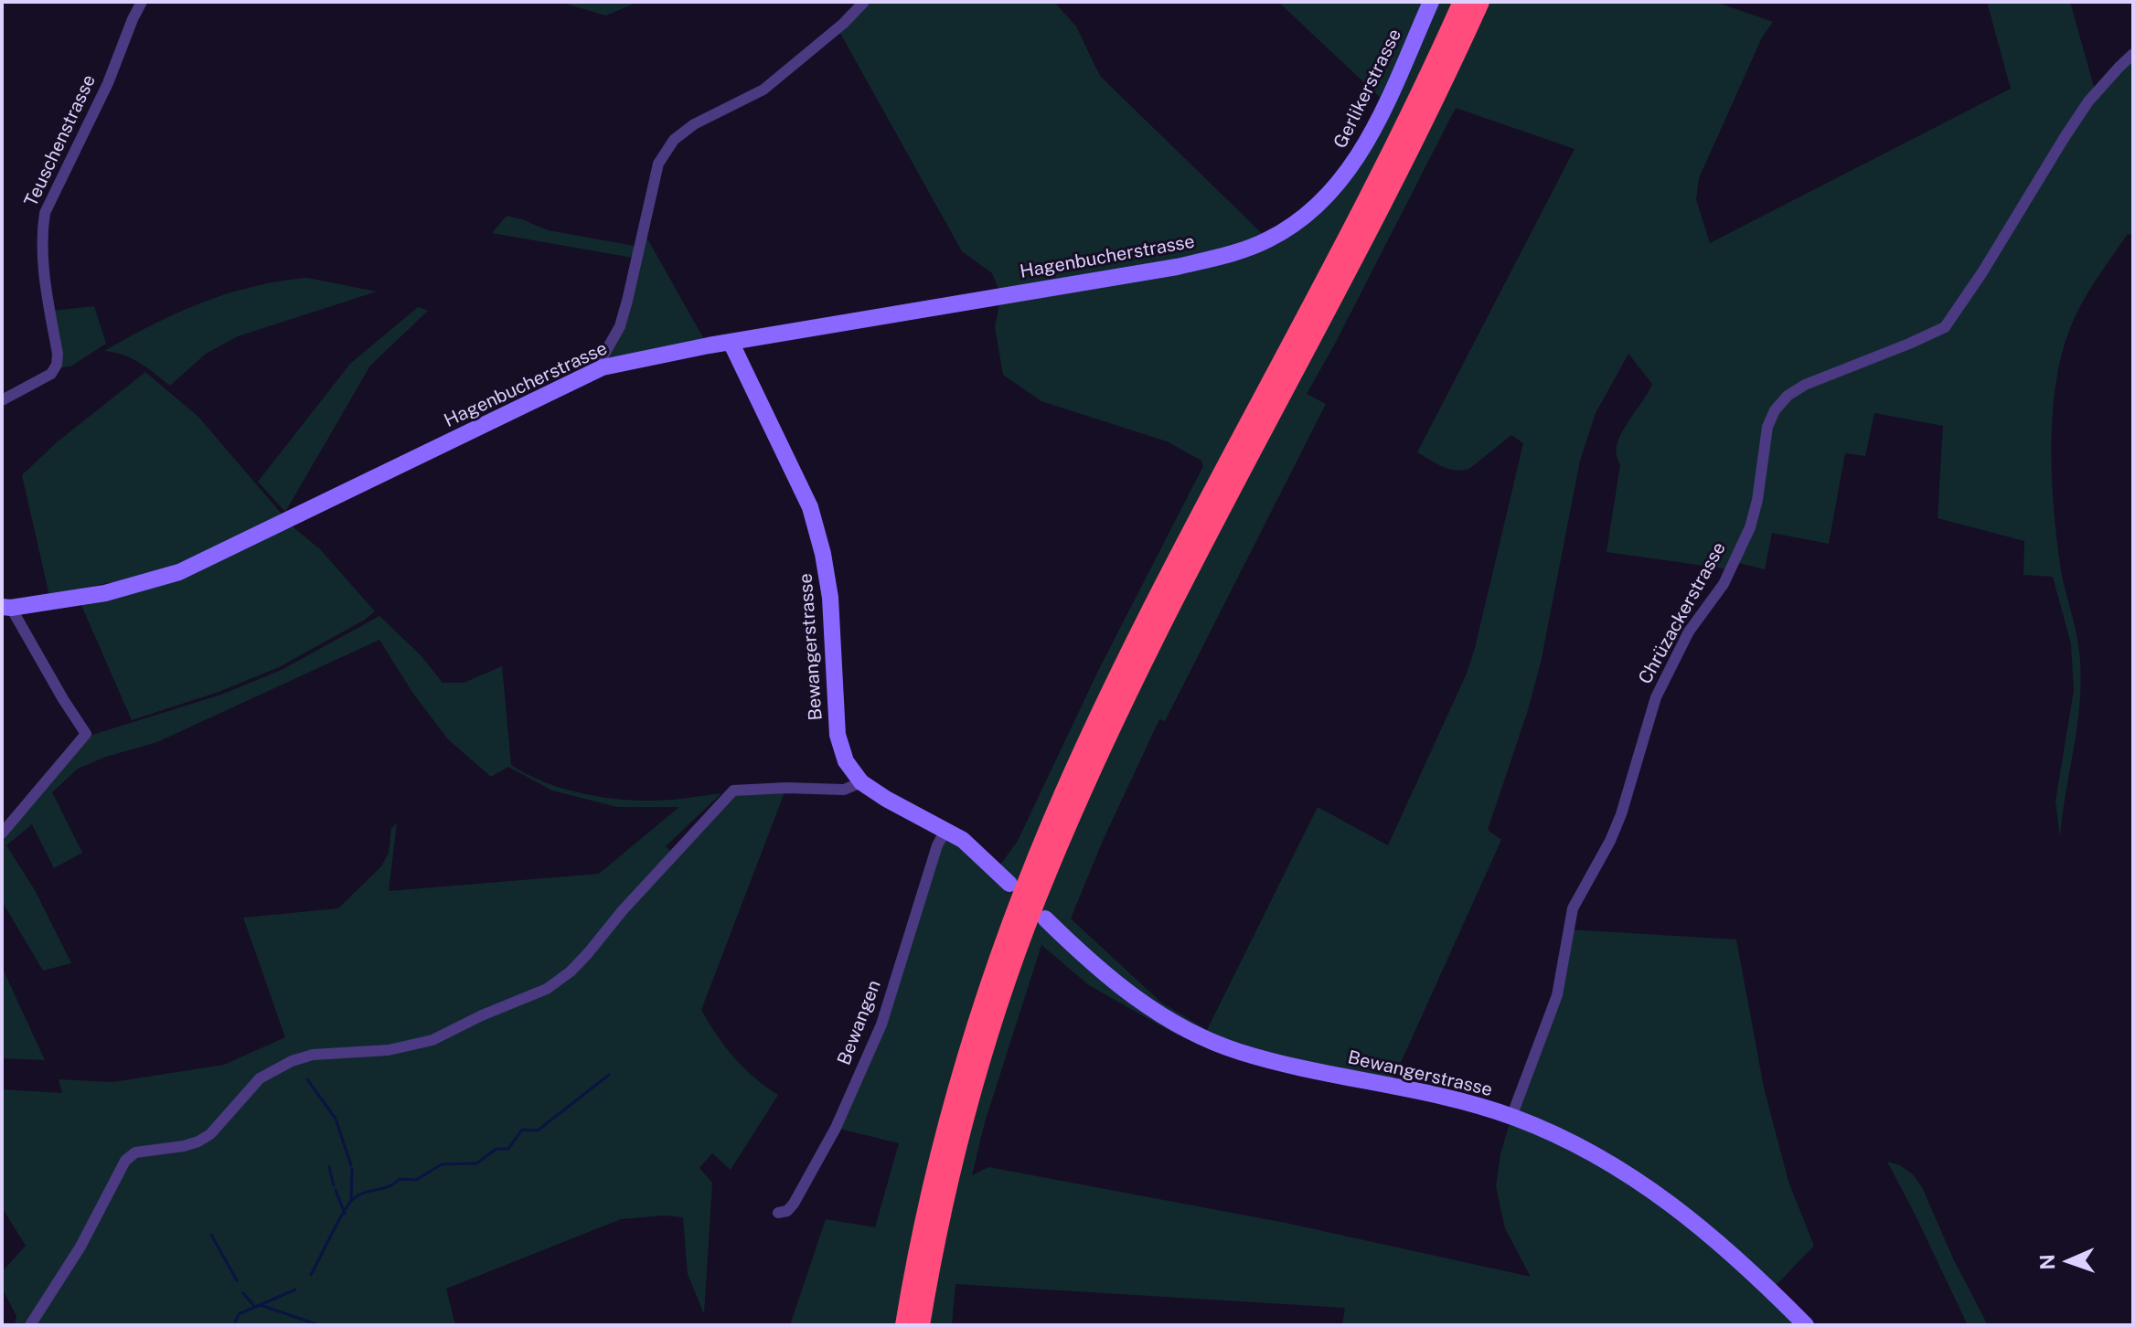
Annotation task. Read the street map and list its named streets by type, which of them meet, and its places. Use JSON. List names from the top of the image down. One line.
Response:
{"streets":{"street":["Gerlikerstrasse","Teuschenstrasse","Hagenbucherstrasse","Chrüzackerstrasse","Bewangerstrasse","Bewangen"]},"crossings":[["Gerlikerstrasse","Hagenbucherstrasse"],["Hagenbucherstrasse","Bewangerstrasse"],["Chrüzackerstrasse","Bewangerstrasse"],["Bewangerstrasse","Bewangen"]],"north":"left"}
